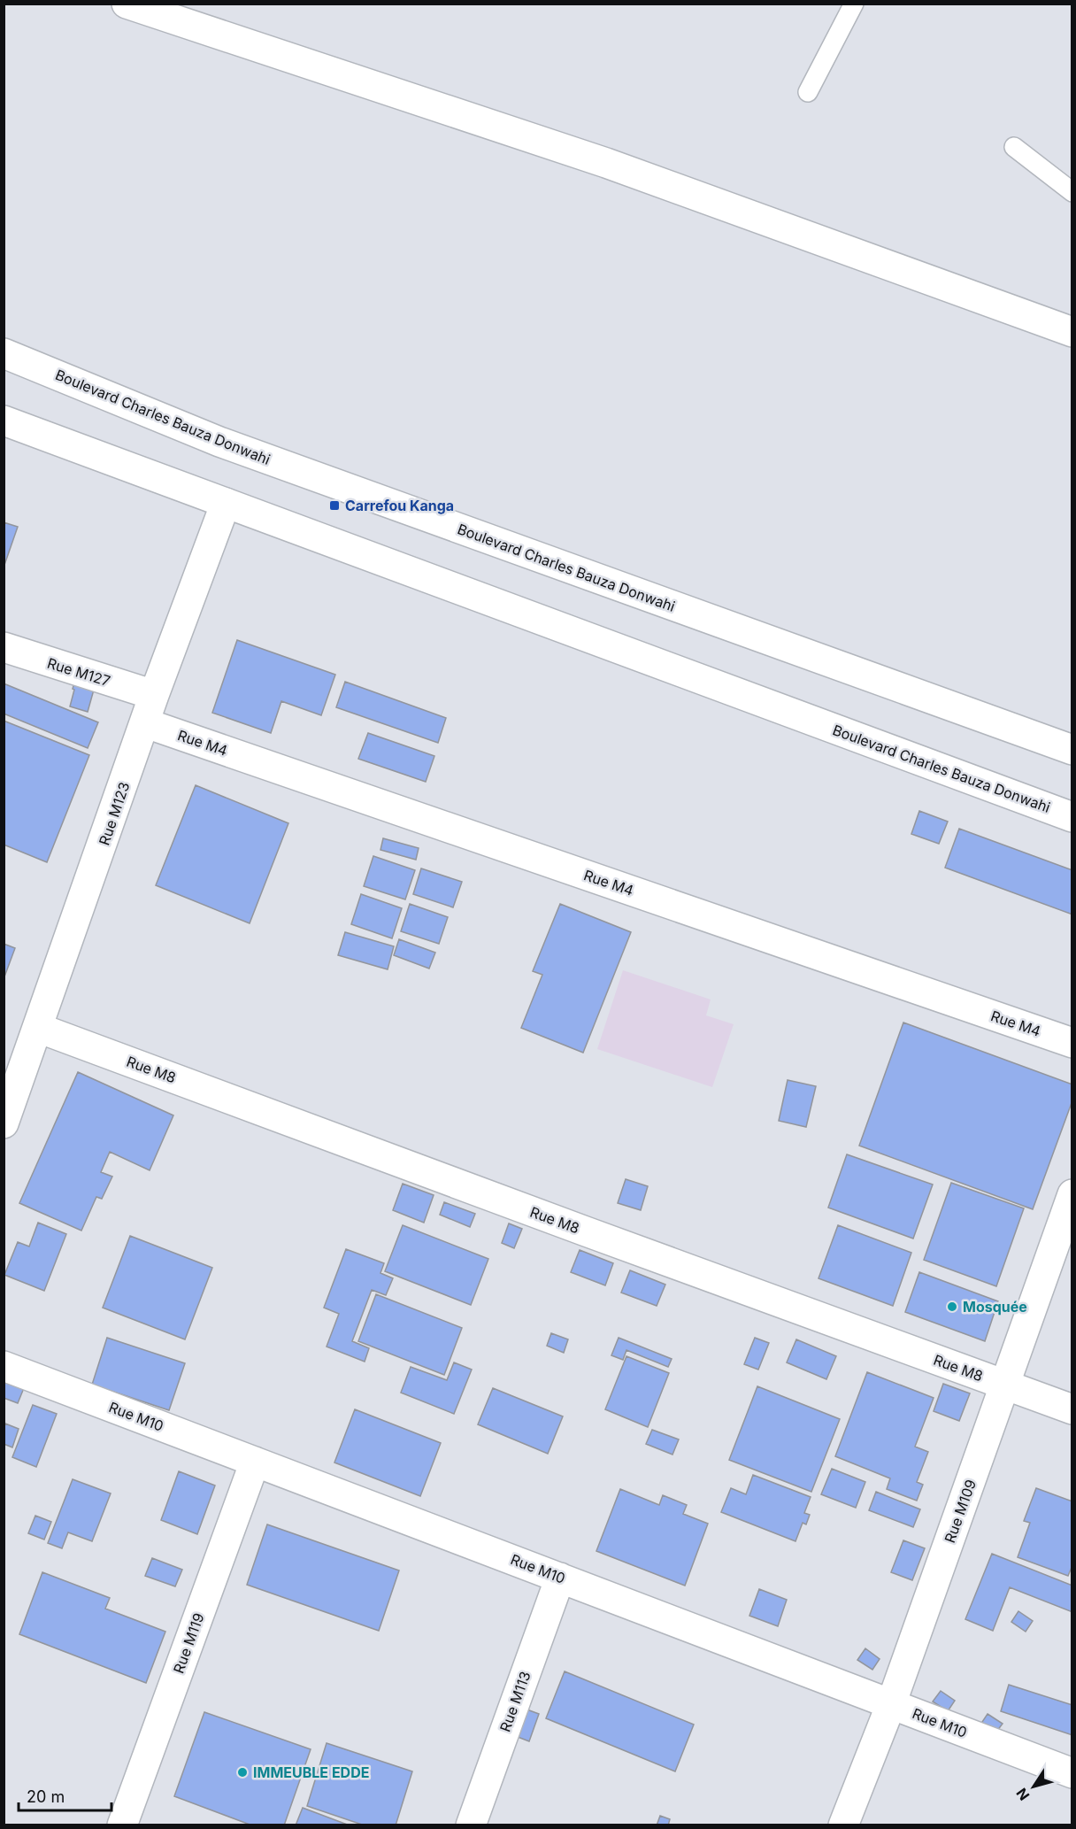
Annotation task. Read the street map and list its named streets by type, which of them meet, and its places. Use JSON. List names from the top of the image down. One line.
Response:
{"streets":{"street":["Boulevard Charles Bauza Donwahi","Rue M127","Rue M4","Rue M123","Rue M8","Rue M10","Rue M109","Rue M119","Rue M113"]},"crossings":[["Boulevard Charles Bauza Donwahi","Rue M123"],["Rue M127","Rue M123"],["Rue M4","Rue M123"],["Rue M123","Rue M8"],["Rue M8","Rue M109"],["Rue M10","Rue M109"],["Rue M10","Rue M119"],["Rue M10","Rue M113"]],"places":{"transit":["Carrefou Kanga"],"other":["Mosquée","IMMEUBLE EDDE"]},"scale_bar":"20 m","north":"bottom left"}
